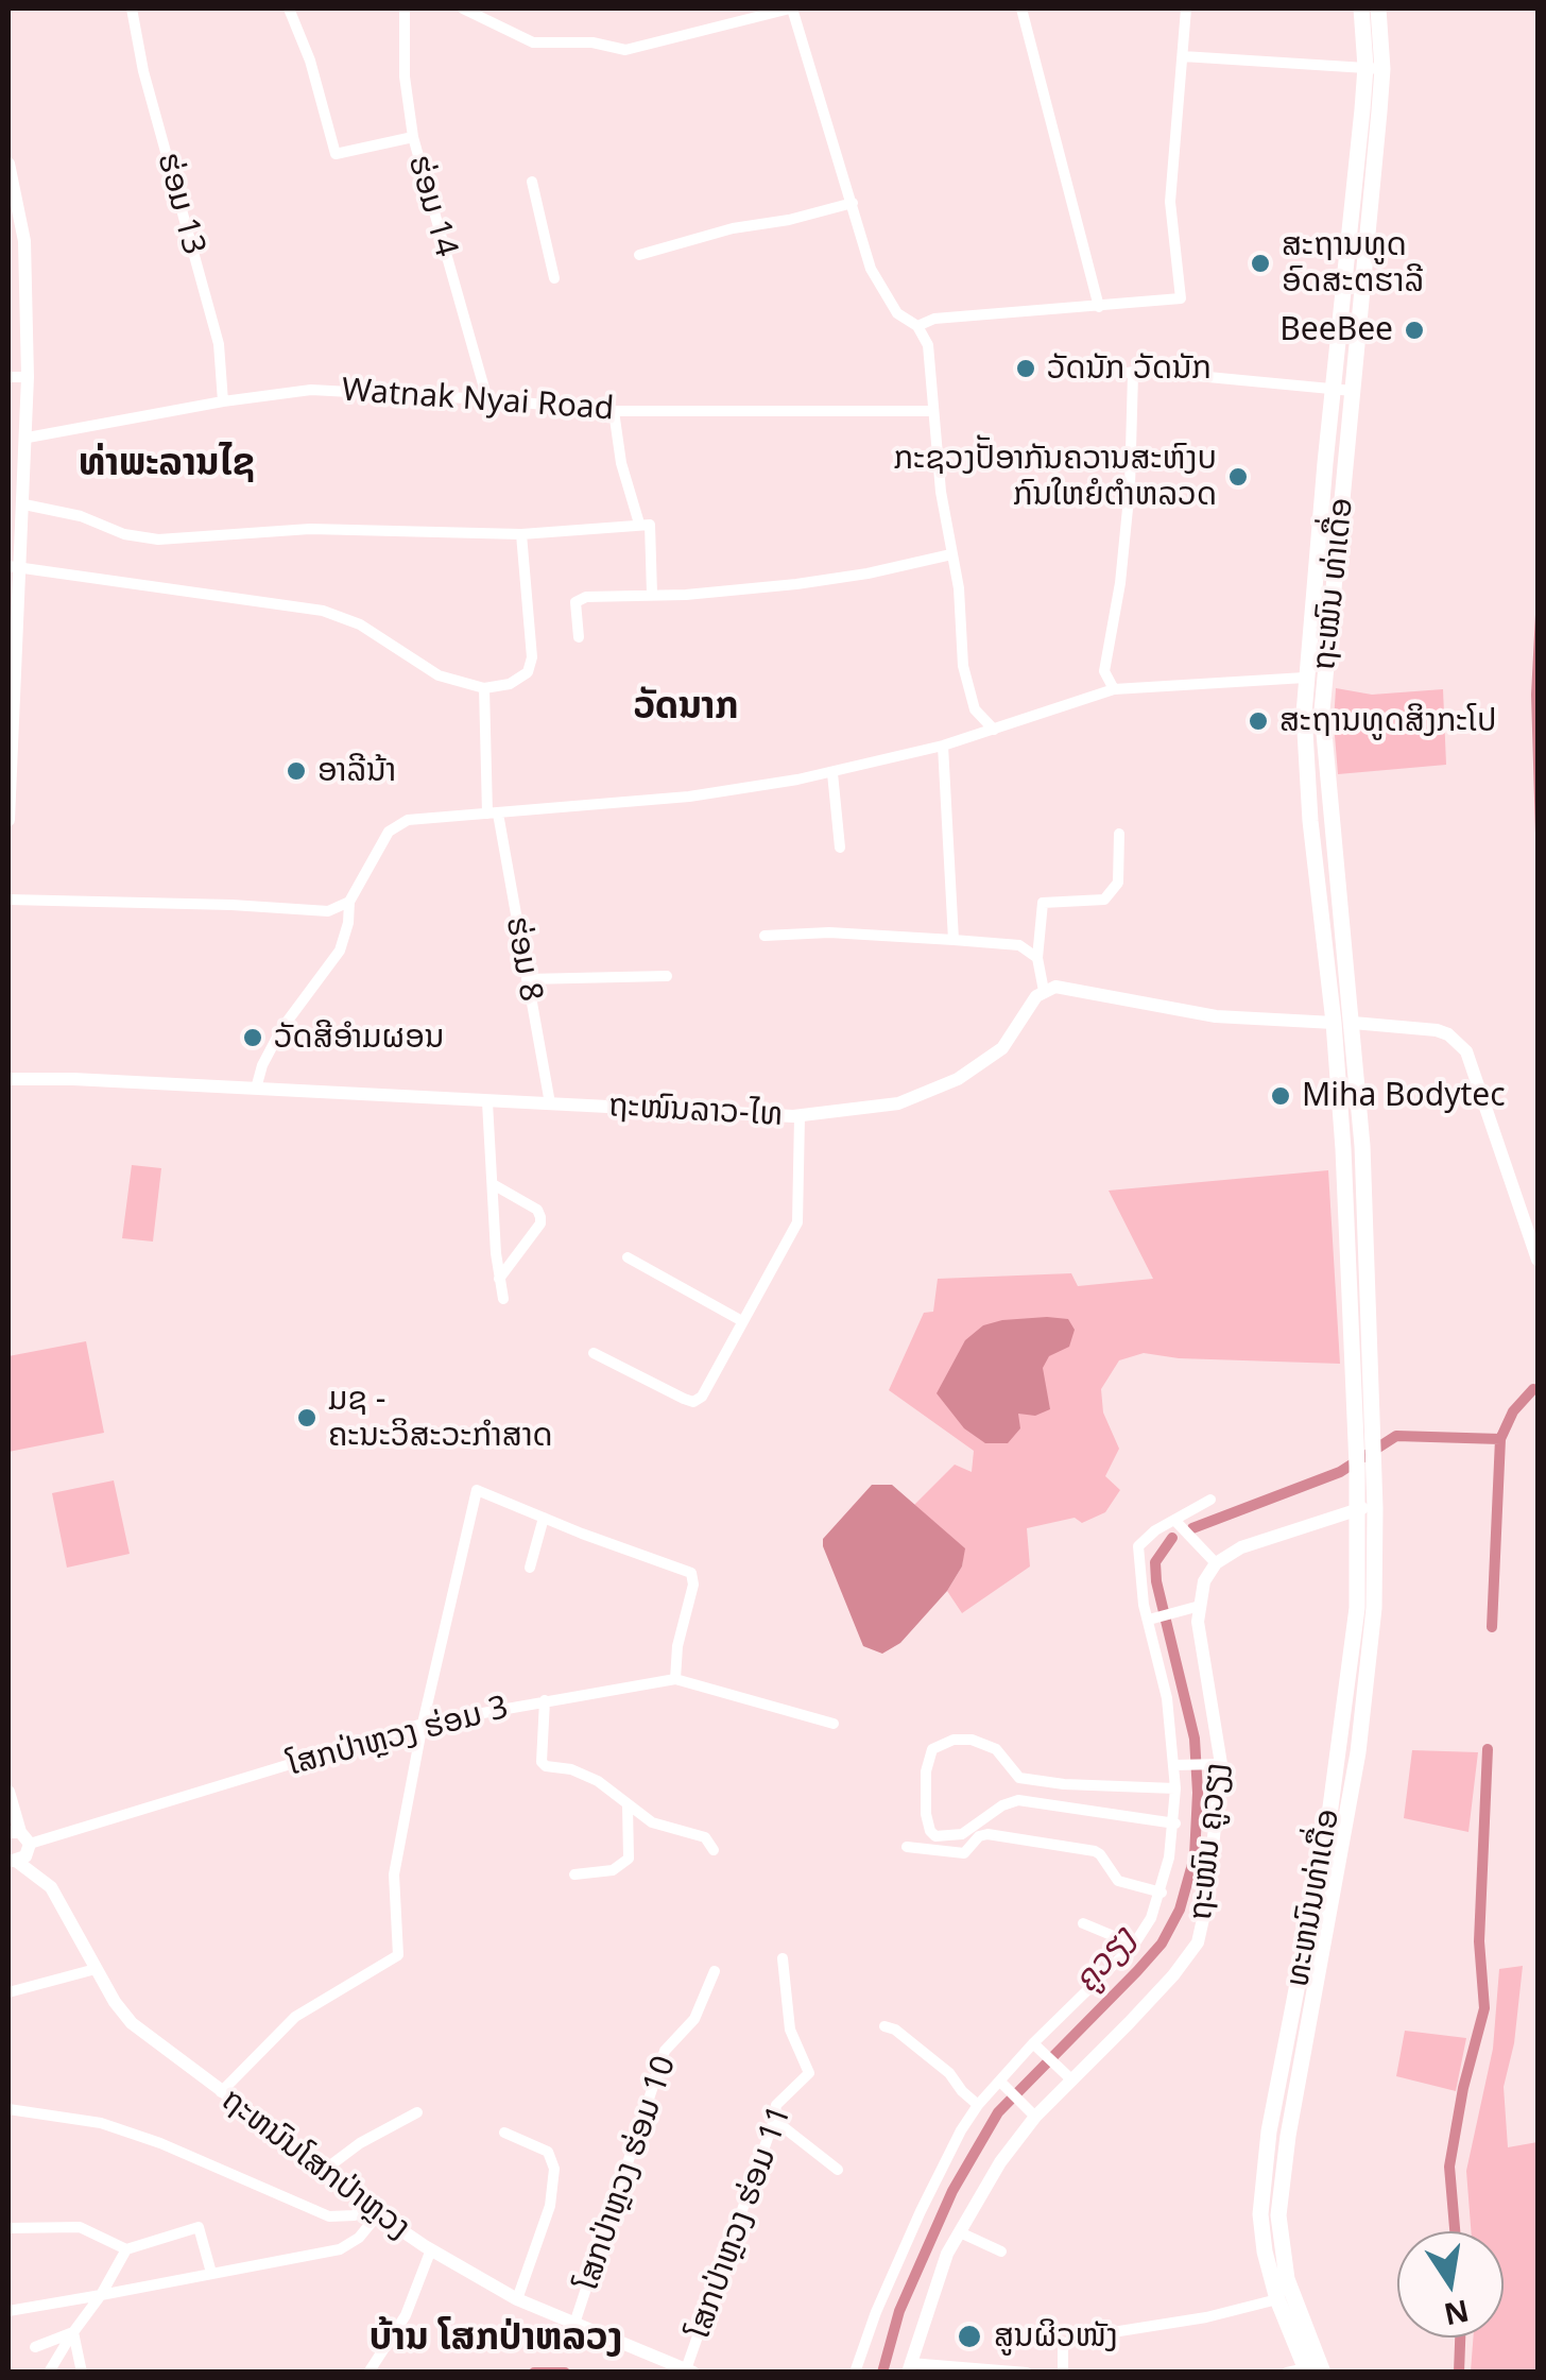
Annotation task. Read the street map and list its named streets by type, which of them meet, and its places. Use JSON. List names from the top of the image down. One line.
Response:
{"streets":{"main road":["ຖະໝົນ ທ່າເດື່ອ","ທະຫນົນທ່າເດື່ອ"],"street":["ຮ່ອມ 13","ຮ່ອມ 14","Watnak Nyai Road","ຮ່ອມ 8","ຖະໜົນລາວ-ໄທ","ໂສກປ່າຫຼວງ ຮ່ອມ 3","ຖະໜົນ ຄູວຽງ","ຖະຫນົນໂສກປ່າຫຼວງ","ໂສກປ່າຫຼວງ ຮ່ອມ 10","ໂສກປ່າຫຼວງ ຮ່ອມ 11"]},"crossings":[["ຮ່ອມ 13","Watnak Nyai Road"],["ຮ່ອມ 14","Watnak Nyai Road"],["ຖະໝົນ ທ່າເດື່ອ","ທະຫນົນທ່າເດື່ອ"],["ຮ່ອມ 8","ຖະໜົນລາວ-ໄທ"],["ຖະຫນົນໂສກປ່າຫຼວງ","ໂສກປ່າຫຼວງ ຮ່ອມ 10"],["ຖະຫນົນໂສກປ່າຫຼວງ","ໂສກປ່າຫຼວງ ຮ່ອມ 11"]],"districts":["ທ່າພະລານໄຊ","ວັດນາກ","ບ້ານ ໂສກປ່າຫລວງ"],"water":["ຄູວຽງ"],"places":["ສະຖານທູດ ອົດສະຕຮາລີ","BeeBee","ວັດນັກ ວັດນັກ","ກະຊວງປັັອາກັນຄວານສະຫົງບ ກົນໃຫຍໍຕຳຫລວດ","ສະຖານທູດສິງກະໂປ","ອາລີນ້າ","ວັດສີອຳມຜອນ","Miha Bodytec","ມຊ - ຄະນະວິສະວະກຳສາດ","ສູນຜິວໜັງ"],"north":"bottom"}
